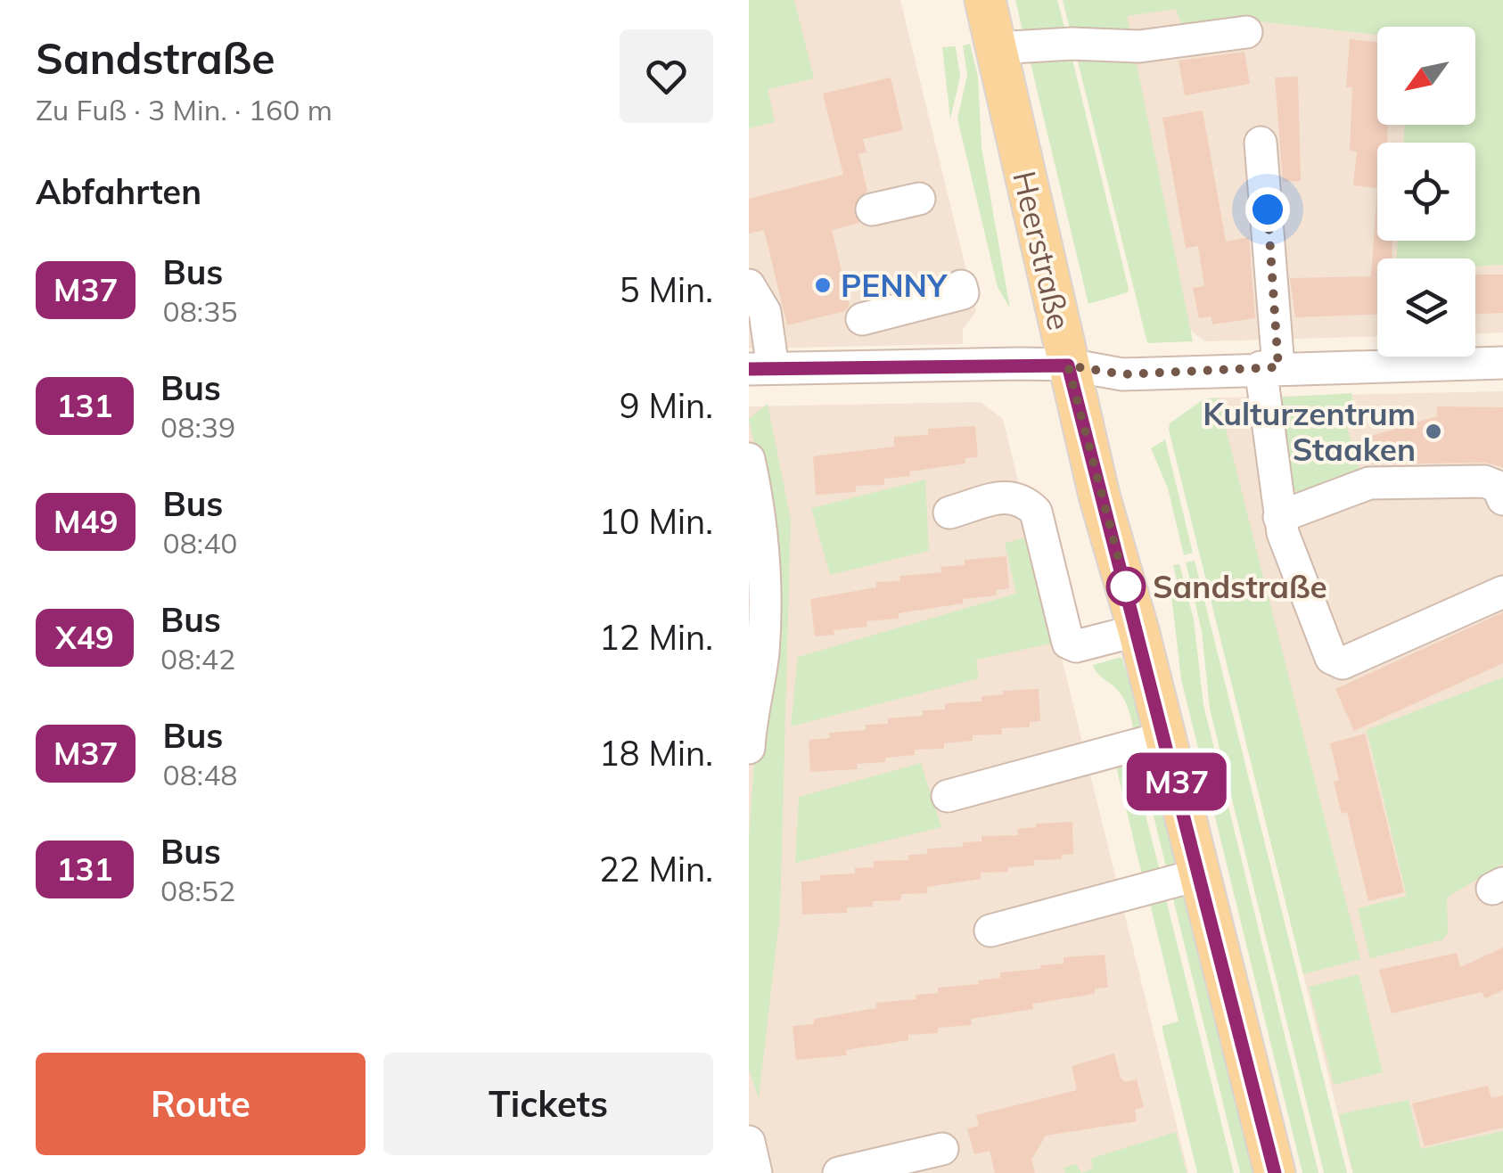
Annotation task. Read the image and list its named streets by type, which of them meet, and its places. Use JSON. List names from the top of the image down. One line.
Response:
{"streets":{"main road":["Heerstraße"]},"places":["PENNY","Kulturzentrum Staaken","Sandstraße"],"lines":["bus line M37"],"north":"bottom left","page":{"heading":[["Sandstraße","Zu Fuß · 3 Min. · 160 m"],"Abfahrten"],"on_map":"M37","list":[{"mark":"M37","name":"Bus","note":"08:35","value":"5 Min."},{"mark":"131","name":"Bus","note":"08:39","value":"9 Min."},{"mark":"M49","name":"Bus","note":"08:40","value":"10 Min."},{"mark":"X49","name":"Bus","note":"08:42","value":"12 Min."},{"mark":"M37","name":"Bus","note":"08:48","value":"18 Min."},{"mark":"131","name":"Bus","note":"08:52","value":"22 Min."}],"buttons":["Route","Tickets"]}}
